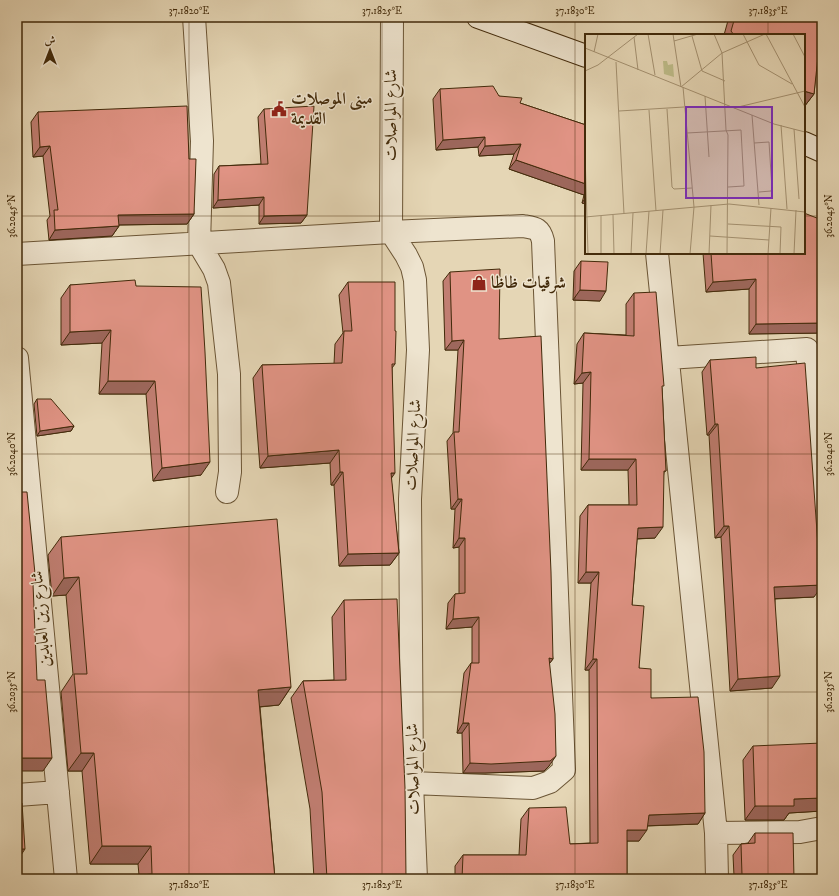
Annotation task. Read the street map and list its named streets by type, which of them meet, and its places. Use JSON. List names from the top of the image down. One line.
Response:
{"streets":{"street":["شارع المواصلات","شارع زين العابدين"]},"places":{"public building":["مبنى الموصلات القديمة"],"shop":["شرقيات ظاظا"]},"north":"top","coordinates":["37.1820°E","37.1825°E","37.1830°E","37.1835°E","36.2045°N","36.2040°N","36.2035°N"]}
